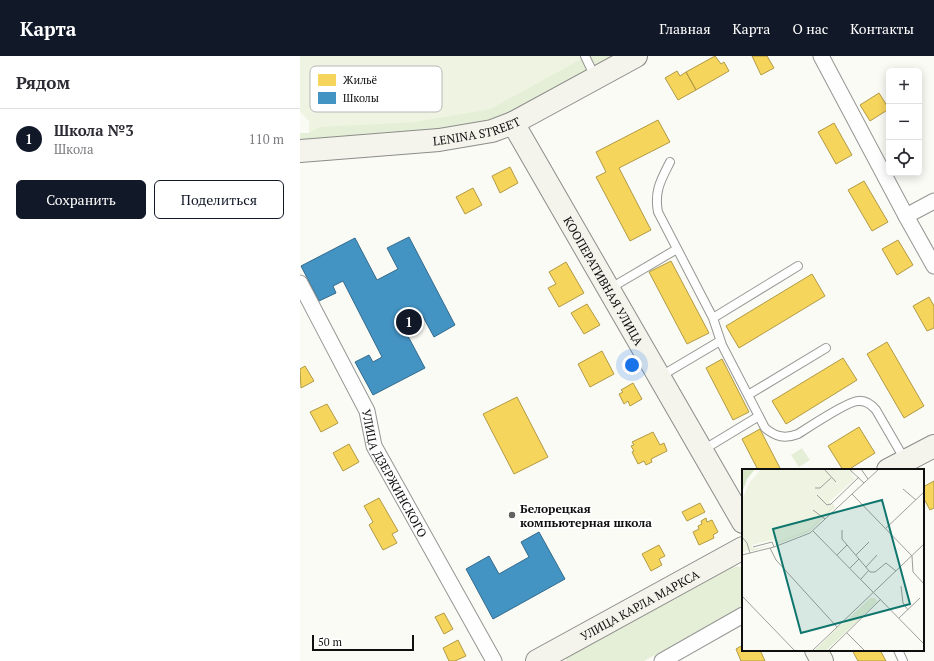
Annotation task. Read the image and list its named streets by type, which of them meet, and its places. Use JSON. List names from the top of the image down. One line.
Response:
{"streets":{"street":["LENINA STREET","КООПЕРАТИВНАЯ УЛИЦА","УЛИЦА ДЗЕРЖИНСКОГО","УЛИЦА КАРЛА МАРКСА"]},"crossings":[["LENINA STREET","КООПЕРАТИВНАЯ УЛИЦА"]],"places":["Белорецкая компьютерная школа"],"legend":["Жильё","Школы"],"scale_bar":"50 m","page":{"header":"Карта","nav":["Главная","Карта","О нас","Контакты"],"heading":"Рядом","map_buttons":["+","−"],"list":[{"mark":"1","name":"Школа №3","note":"Школа","value":"110 m"}],"buttons":["Сохранить","Поделиться"],"pins":"1","scale":"50 m"}}
